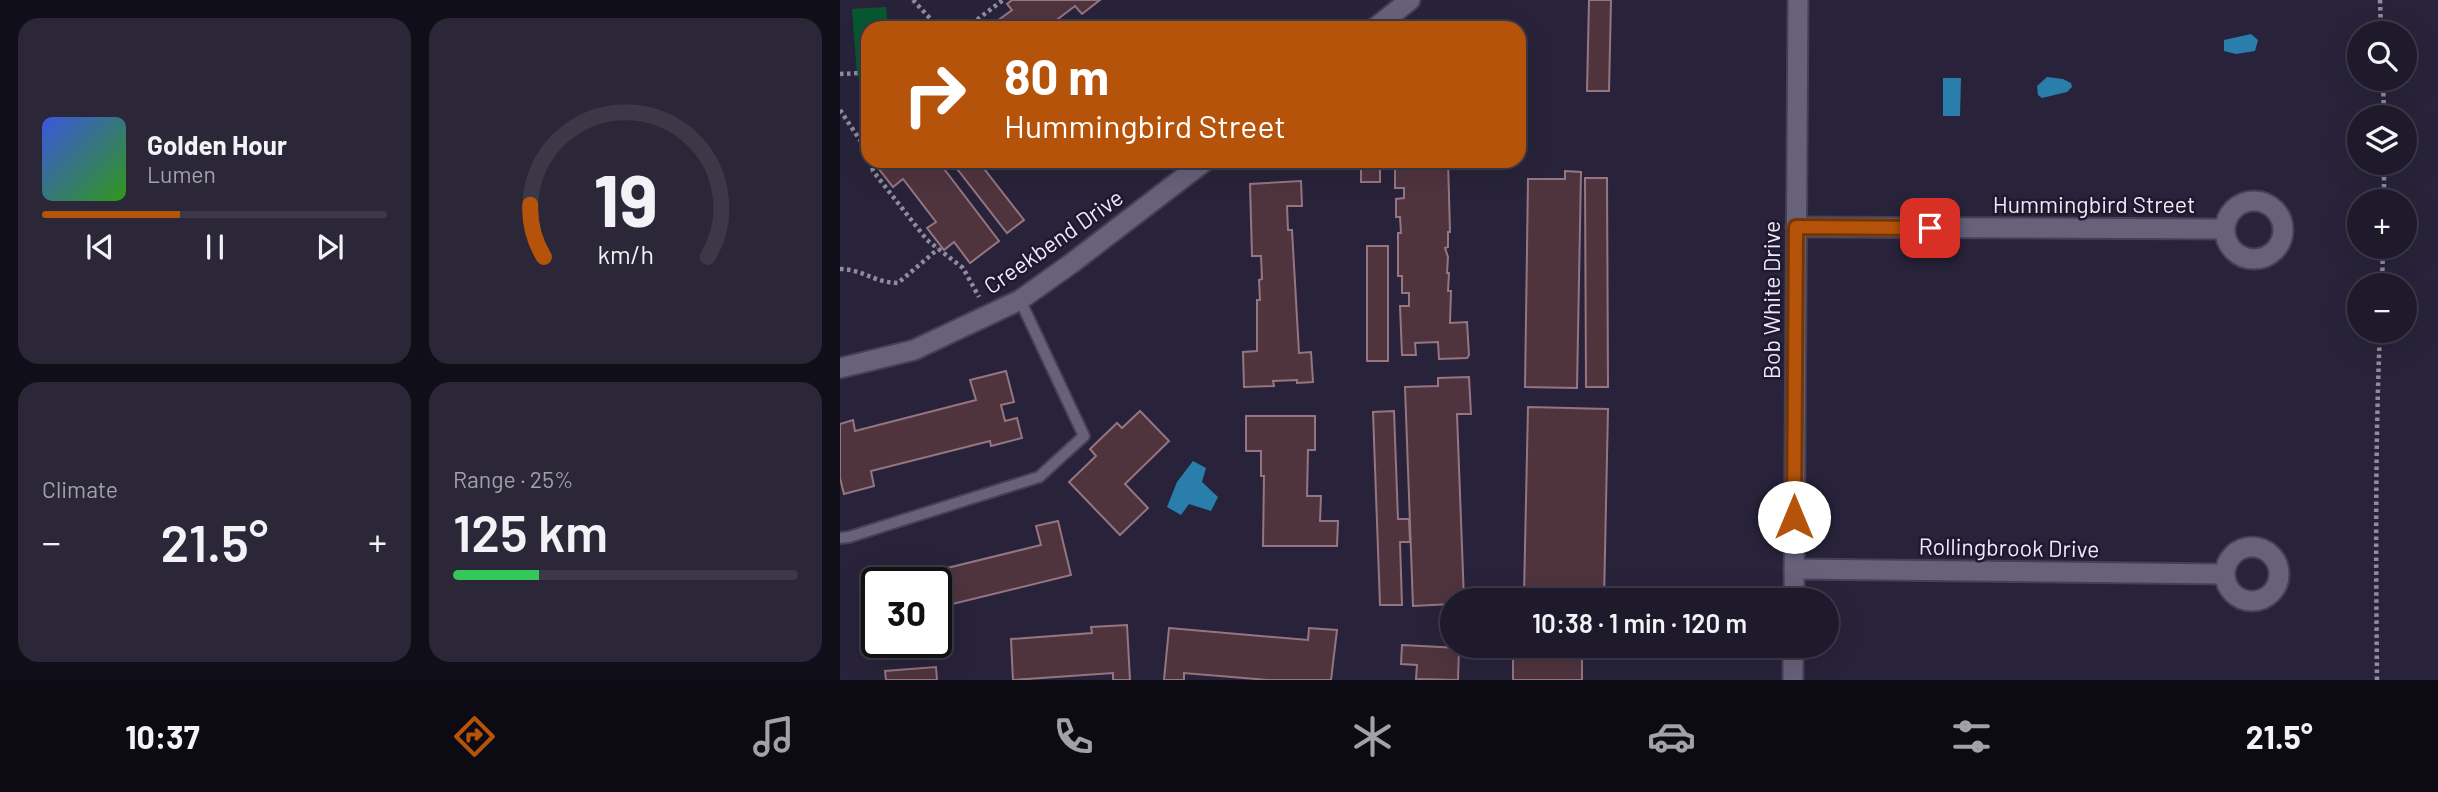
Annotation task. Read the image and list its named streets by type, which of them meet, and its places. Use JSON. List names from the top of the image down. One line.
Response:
{"streets":{"street":["Hummingbird Street","Creekbend Drive","Bob White Drive","Rollingbrook Drive"]},"crossings":[["Hummingbird Street","Bob White Drive"],["Bob White Drive","Rollingbrook Drive"]],"page":{"map_buttons":["+","−"],"turn":["80 m","Hummingbird Street"],"song":["Golden Hour","Lumen"],"tile":["Climate",["Range · 25%","125 km"]],"heat":["−","21.5°","+"],"limit":"30","trip":"10:38 · 1 min · 120 m","tabs":["10:37","21.5°"],"gauge":["19","km/h"]}}
